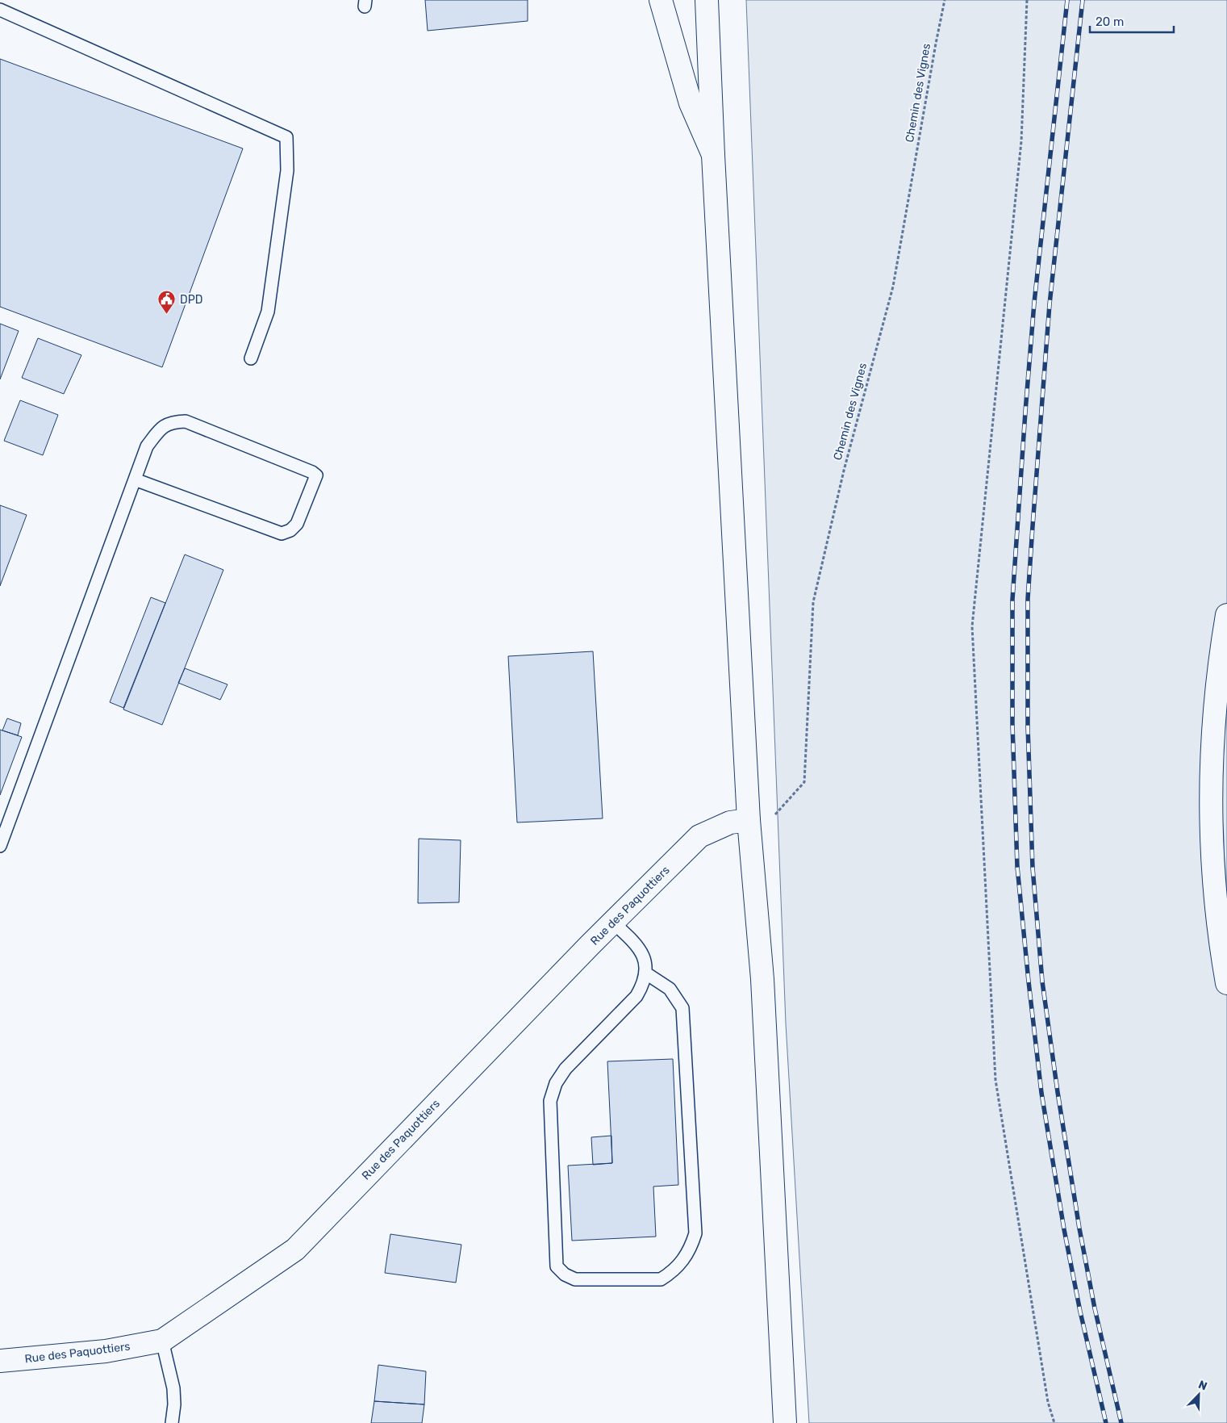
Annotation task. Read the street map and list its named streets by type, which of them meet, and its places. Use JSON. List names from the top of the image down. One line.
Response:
{"streets":{"street":["Rue des Paquottiers"],"path":["Chemin des Vignes"]},"places":{"public building":["DPD"]},"scale_bar":"20 m","north":"top right"}
